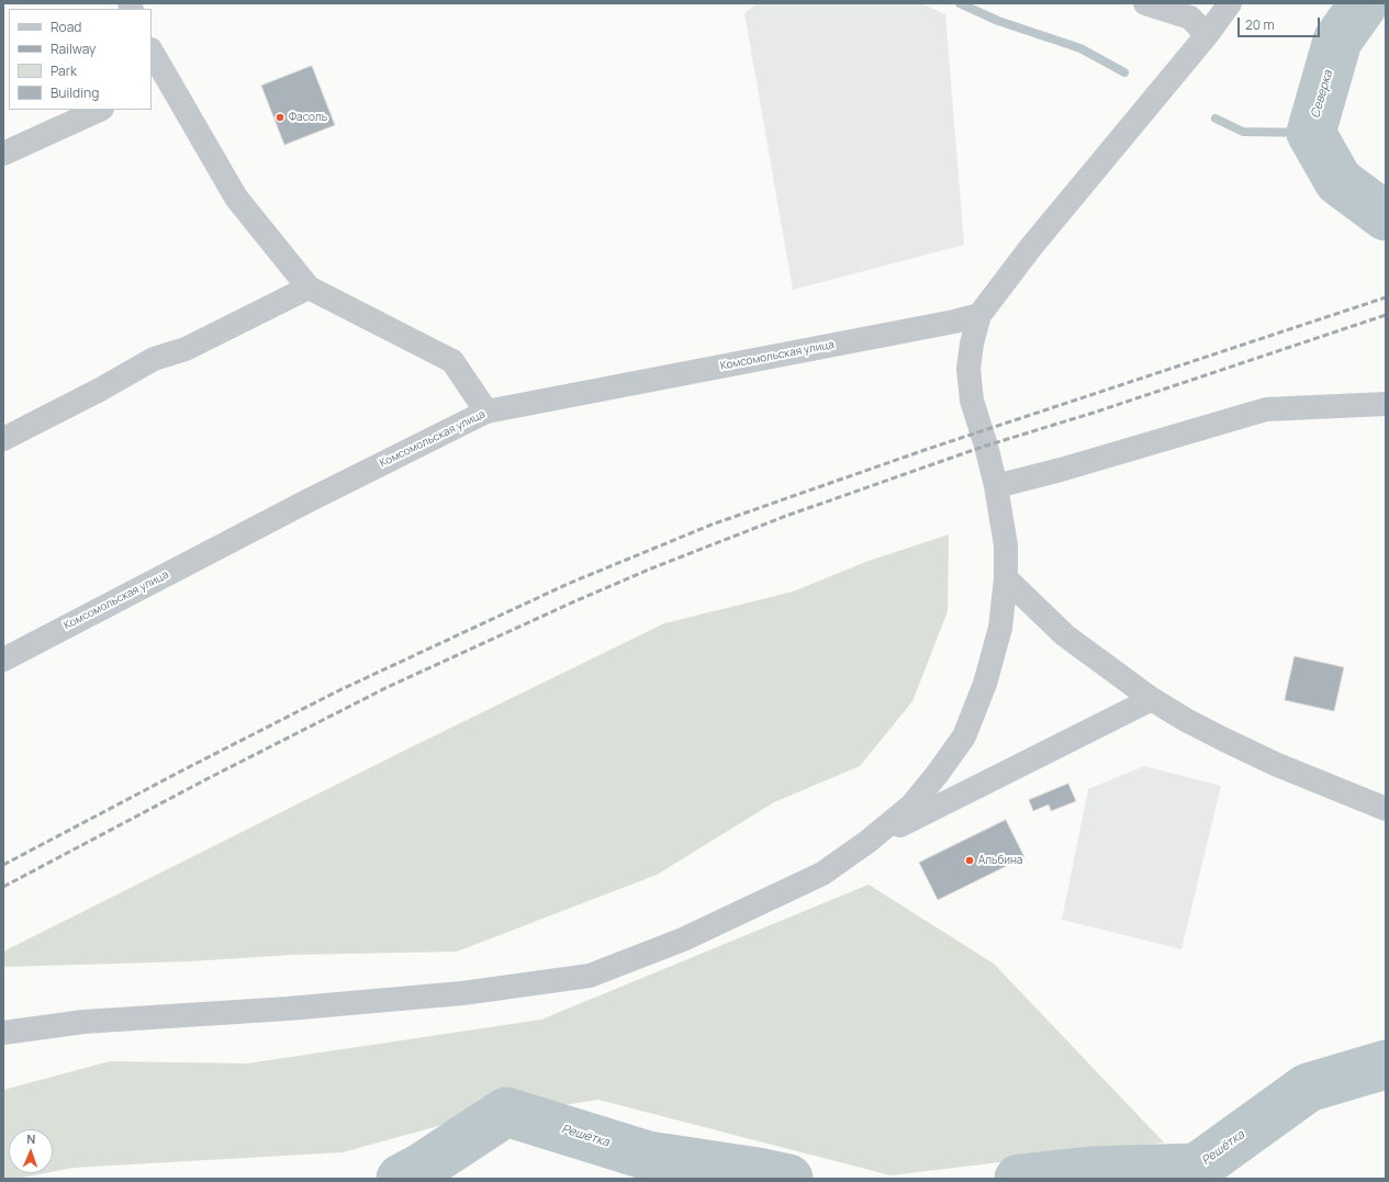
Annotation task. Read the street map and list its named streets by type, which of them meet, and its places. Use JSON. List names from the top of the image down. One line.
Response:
{"streets":{"street":["Комсомольская улица"]},"water":["Северка","Решётка"],"places":["Фасоль","Альбина"],"legend":["Road","Railway","Park","Building"],"scale_bar":"20 m","north":"top"}
